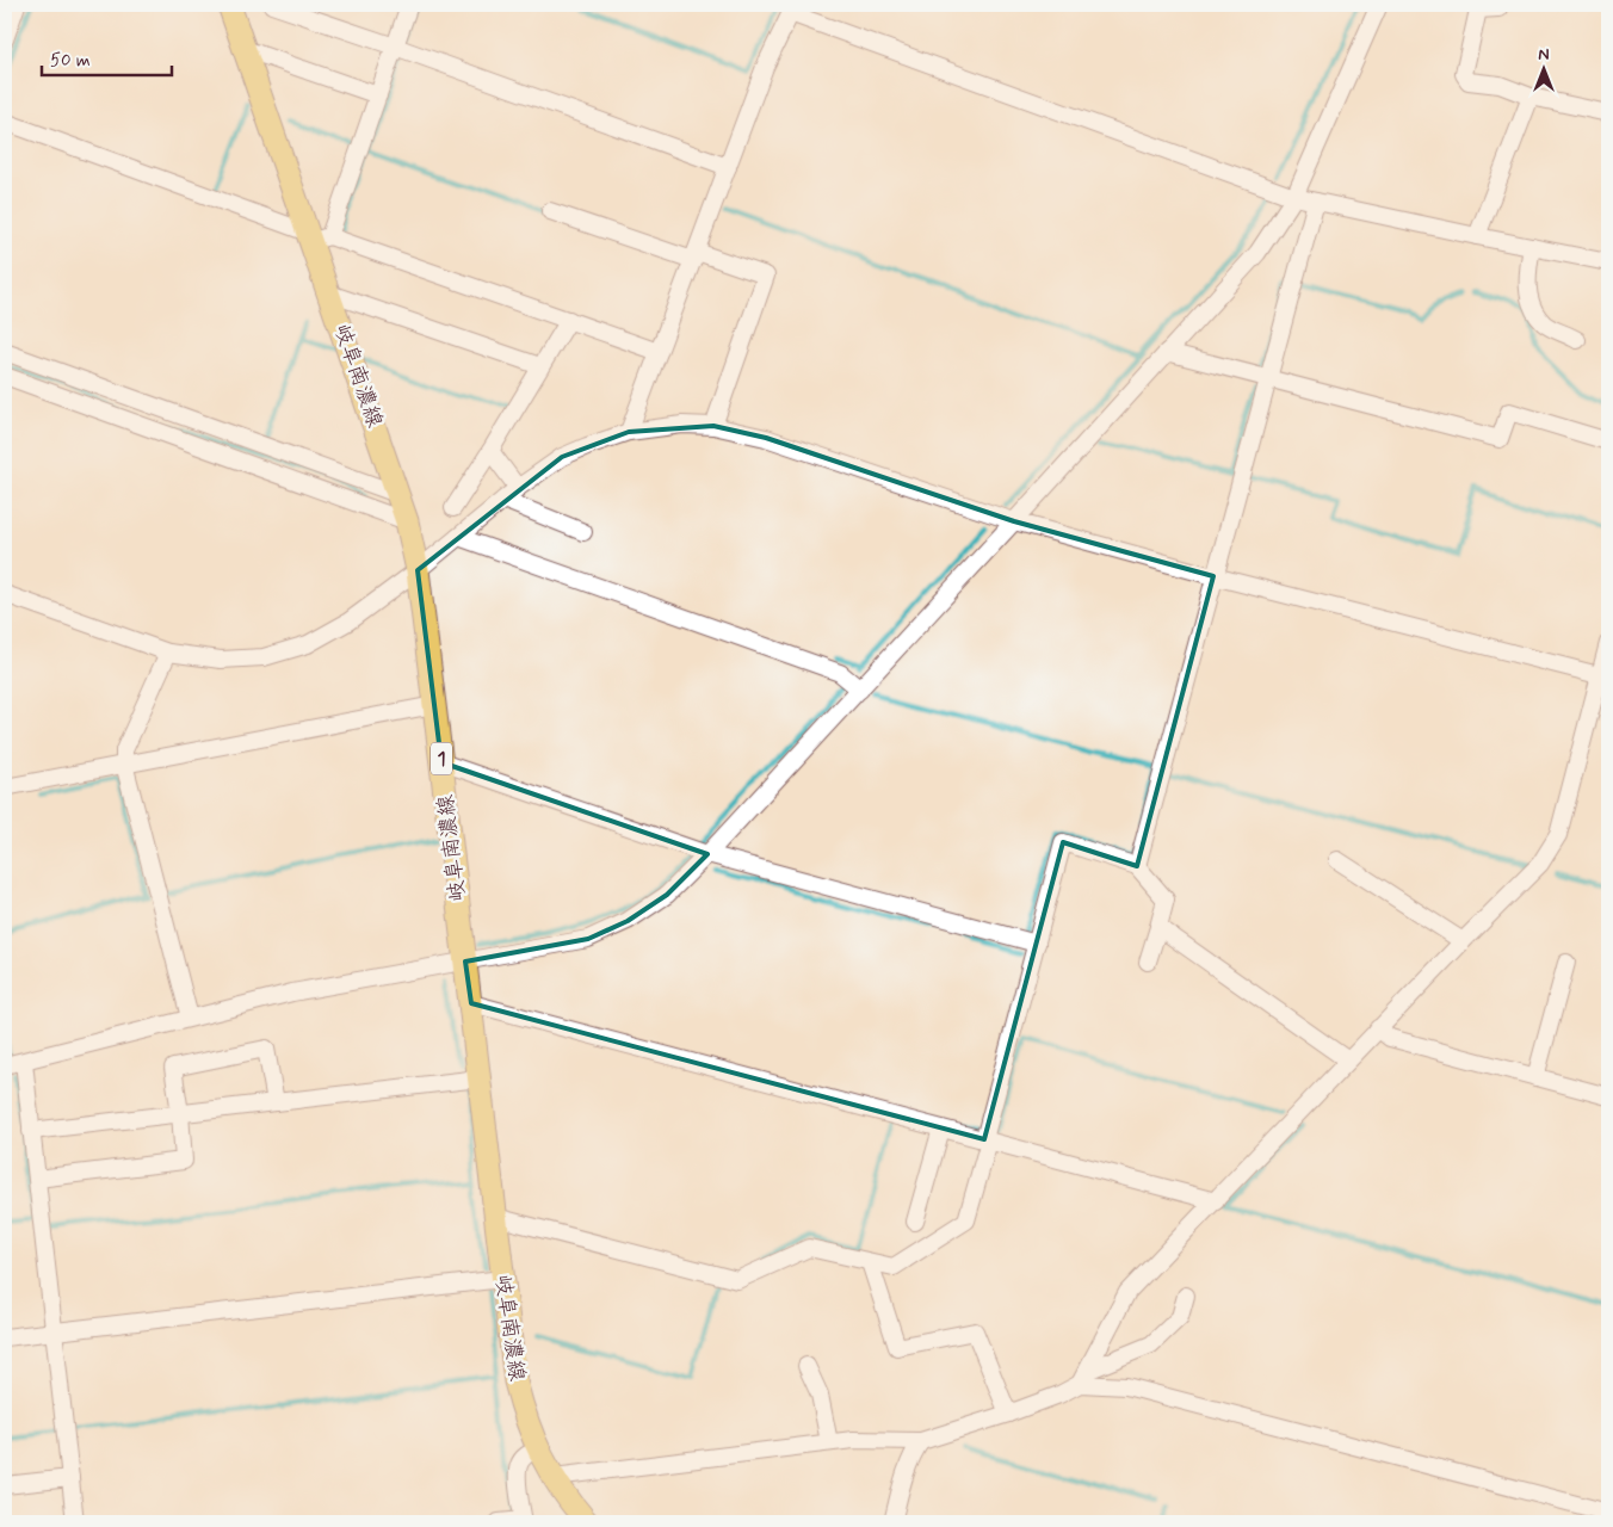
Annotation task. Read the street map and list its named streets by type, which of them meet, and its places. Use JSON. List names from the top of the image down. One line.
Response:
{"streets":{"main road":["岐阜南濃線","1"]},"scale_bar":"50 m","north":"top"}
